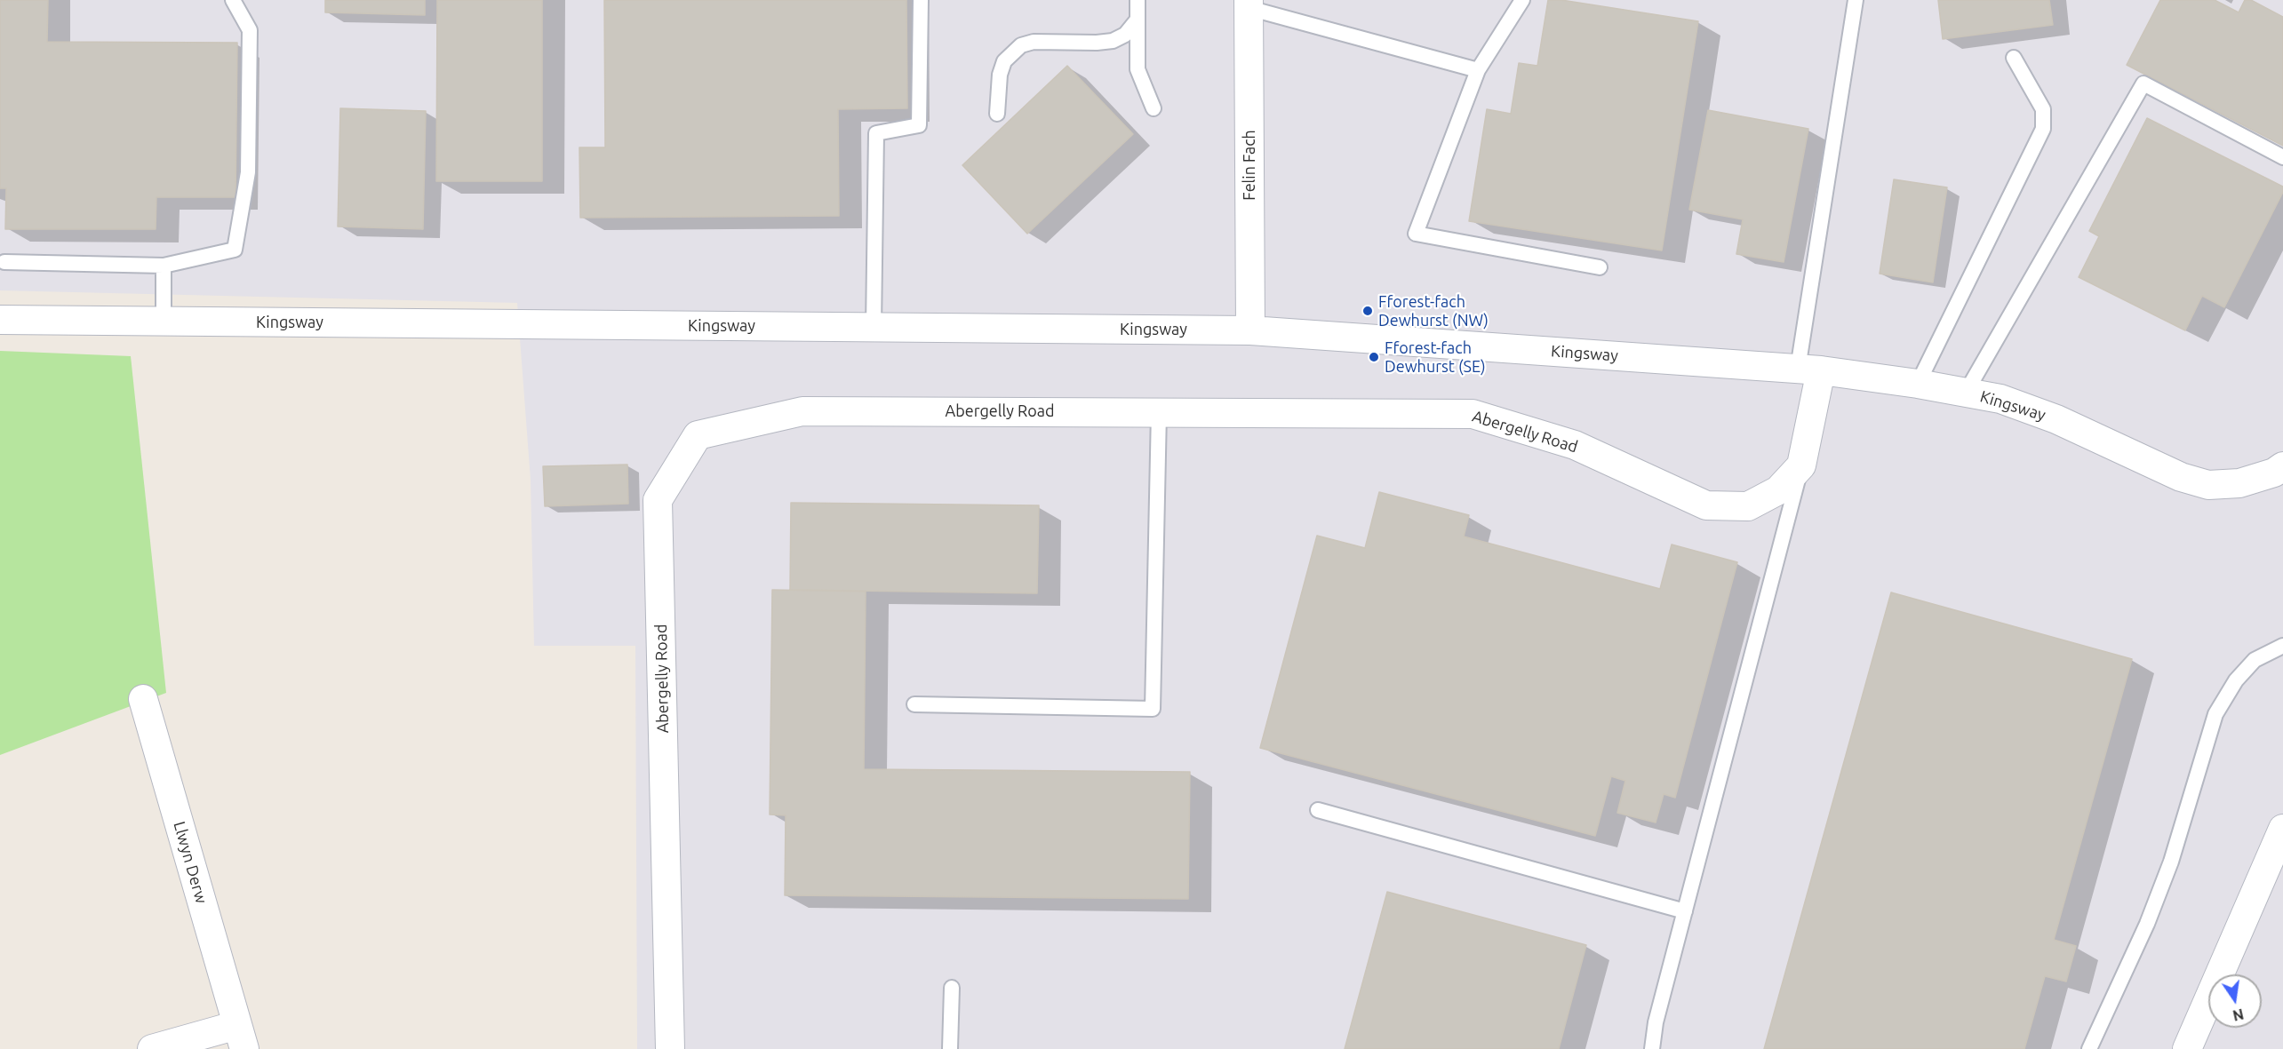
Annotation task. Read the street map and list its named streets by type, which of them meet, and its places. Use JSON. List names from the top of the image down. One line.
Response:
{"streets":{"street":["Felin Fach","Kingsway","Abergelly Road","Llwyn Derw"]},"crossings":[["Felin Fach","Kingsway"]],"places":["Fforest-fach Dewhurst (NW)","Fforest-fach Dewhurst (SE)"],"north":"bottom"}
